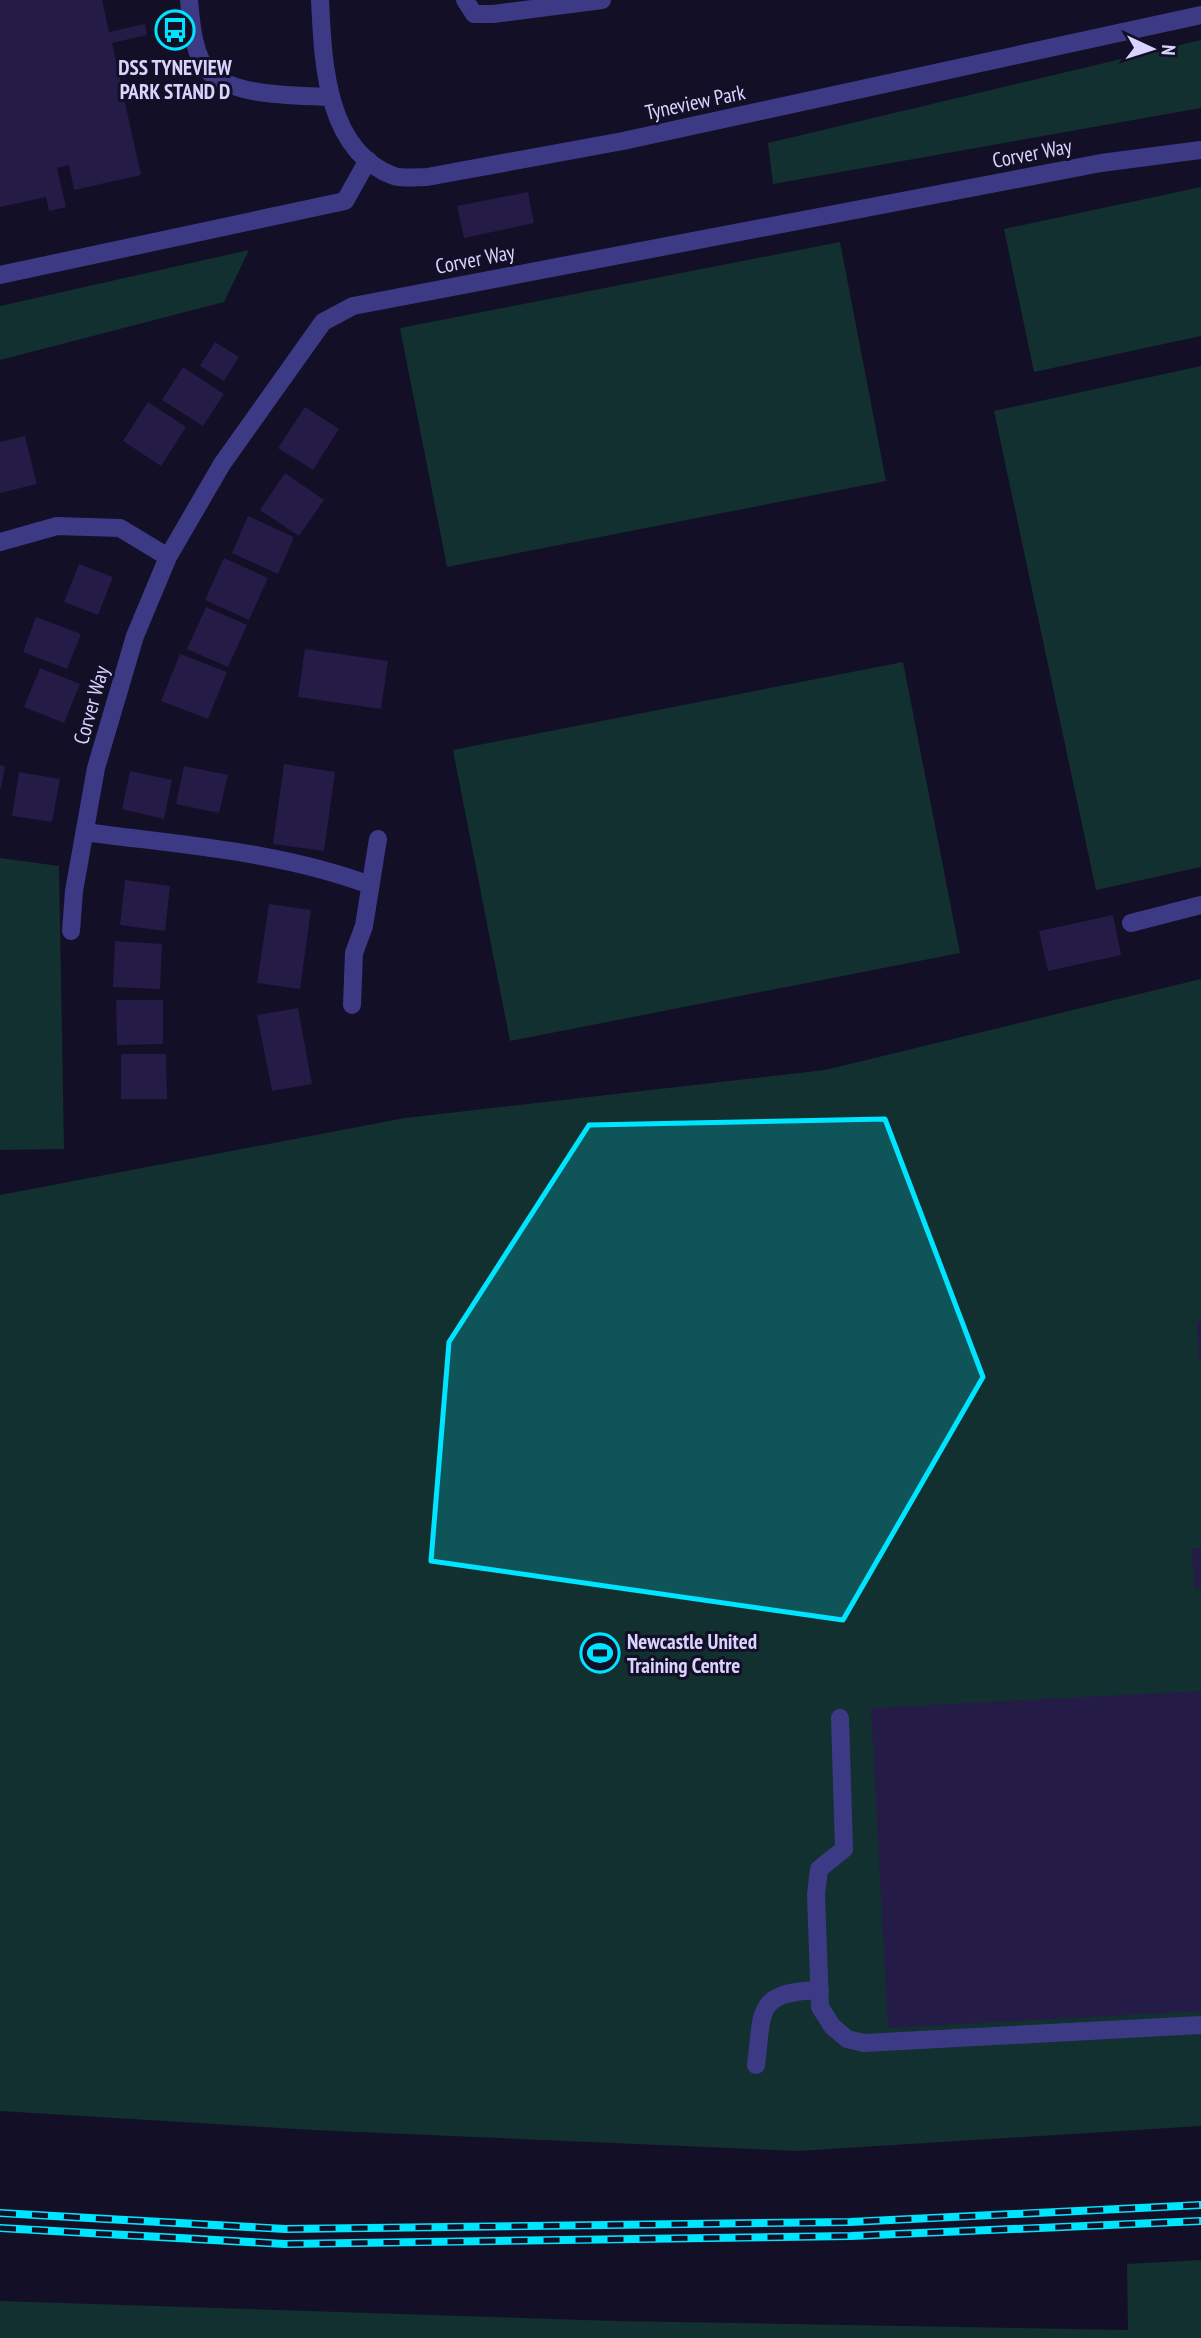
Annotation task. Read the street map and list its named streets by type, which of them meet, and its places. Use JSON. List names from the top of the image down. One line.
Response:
{"streets":{"street":["Tyneview Park","Corver Way"]},"places":{"bus stop":["DSS TYNEVIEW PARK STAND D"],"sports":["Newcastle United Training Centre"]},"north":"right"}
